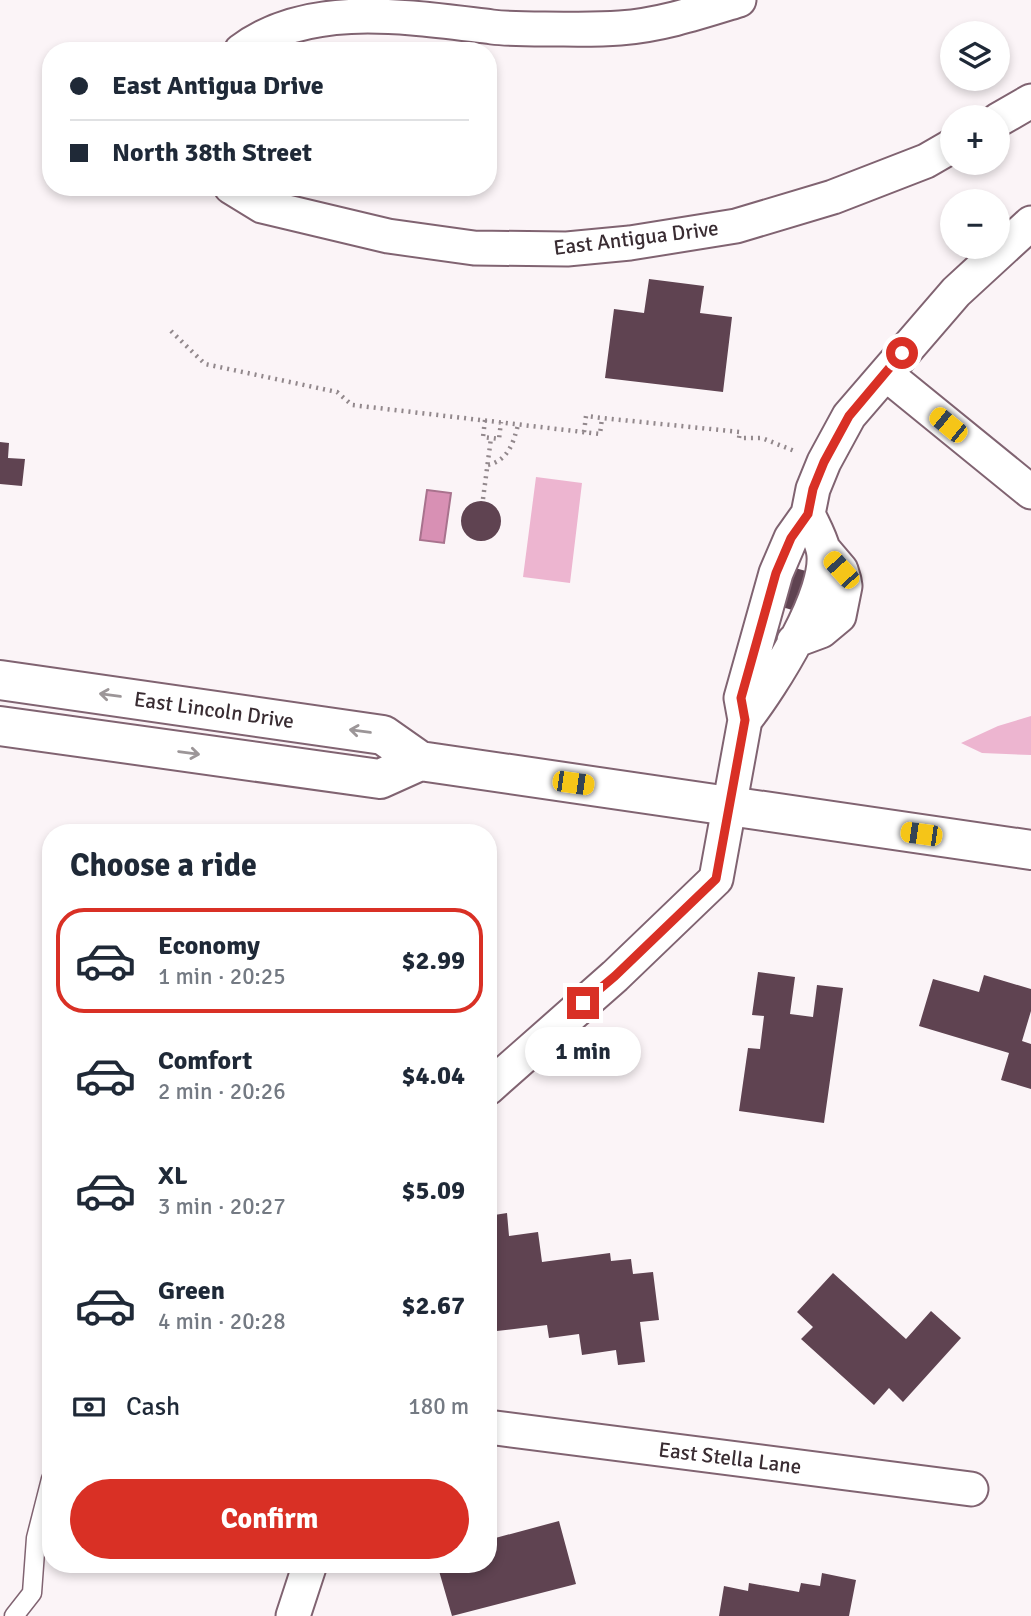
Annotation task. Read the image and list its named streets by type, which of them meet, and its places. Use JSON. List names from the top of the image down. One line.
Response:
{"streets":{"main road":["East Lincoln Drive"],"street":["East Antigua Drive","East Stella Lane"]},"page":{"map_buttons":["+","−"],"banner":["East Antigua Drive","North 38th Street"],"heading":"Choose a ride","list":[{"name":"Economy","note":"1 min · 20:25","value":"$2.99"},{"name":"Comfort","note":"2 min · 20:26","value":"$4.04"},{"name":"XL","note":"3 min · 20:27","value":"$5.09"},{"name":"Green","note":"4 min · 20:28","value":"$2.67"}],"bubble":"1 min","pay":["Cash","180 m"],"buttons":"Confirm"}}
